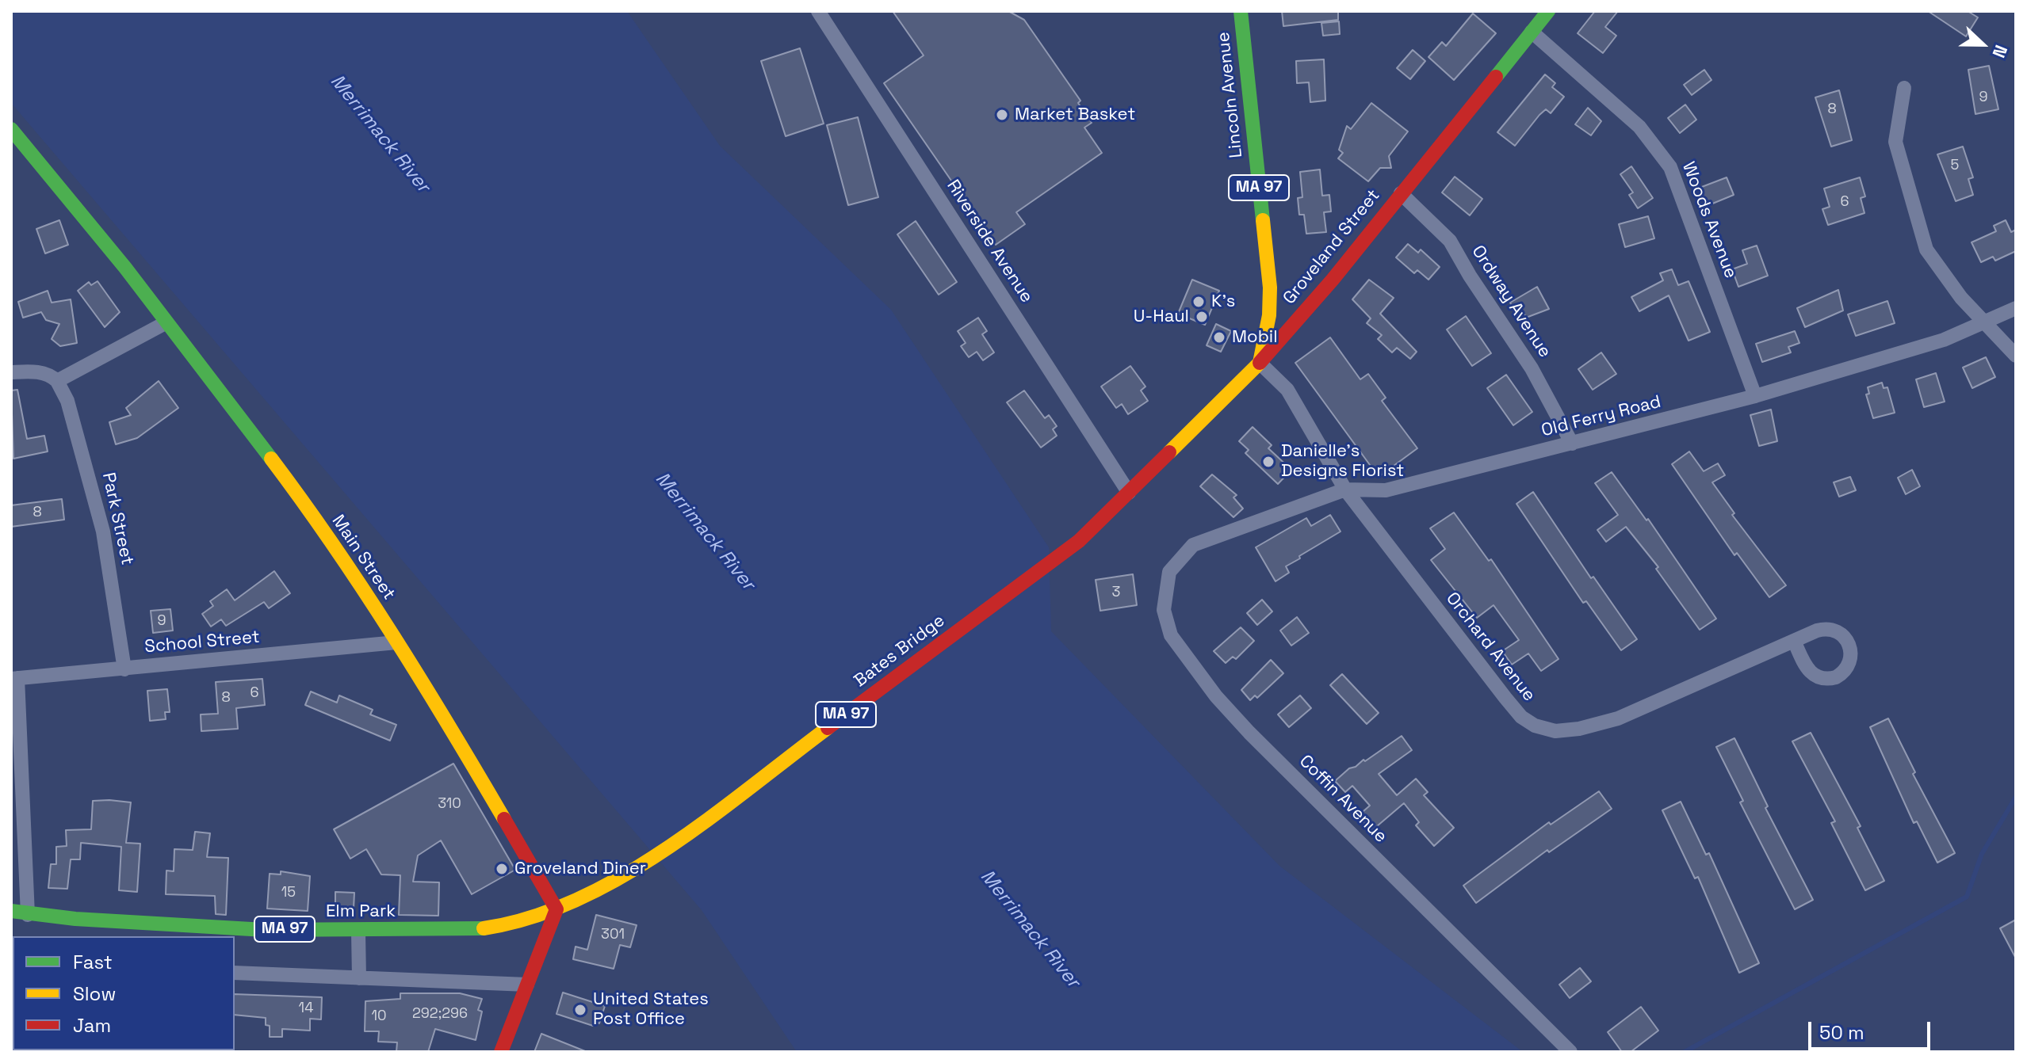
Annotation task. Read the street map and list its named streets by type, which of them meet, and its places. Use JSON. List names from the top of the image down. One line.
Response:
{"streets":{"main road":["Lincoln Avenue","MA 97","Groveland Street","Main Street","Bates Bridge","Elm Park"],"street":["Woods Avenue","Riverside Avenue","Ordway Avenue","Old Ferry Road","Park Street","School Street","Orchard Avenue","Coffin Avenue"]},"crossings":[["Lincoln Avenue","Groveland Street"],["Lincoln Avenue","Orchard Avenue"],["Woods Avenue","Groveland Street"],["Woods Avenue","Old Ferry Road"],["Riverside Avenue","Groveland Street"],["Riverside Avenue","Bates Bridge"],["Groveland Street","Ordway Avenue"],["Groveland Street","Orchard Avenue"],["Groveland Street","Bates Bridge"],["Ordway Avenue","Old Ferry Road"],["Old Ferry Road","Orchard Avenue"],["Old Ferry Road","Coffin Avenue"],["Park Street","School Street"],["Main Street","School Street"],["Main Street","Bates Bridge"],["Main Street","Elm Park"],["Bates Bridge","Elm Park"]],"water":["Merrimack River"],"places":["Market Basket","K's","U-Haul","Mobil","Danielle's Designs Florist","Groveland Diner","United States Post Office"],"house_numbers":["9","8","5","6","8","3","9","6","8","310","15","301","14","292;296","10"],"legend":["Fast","Slow","Jam"],"scale_bar":"50 m","north":"right"}
